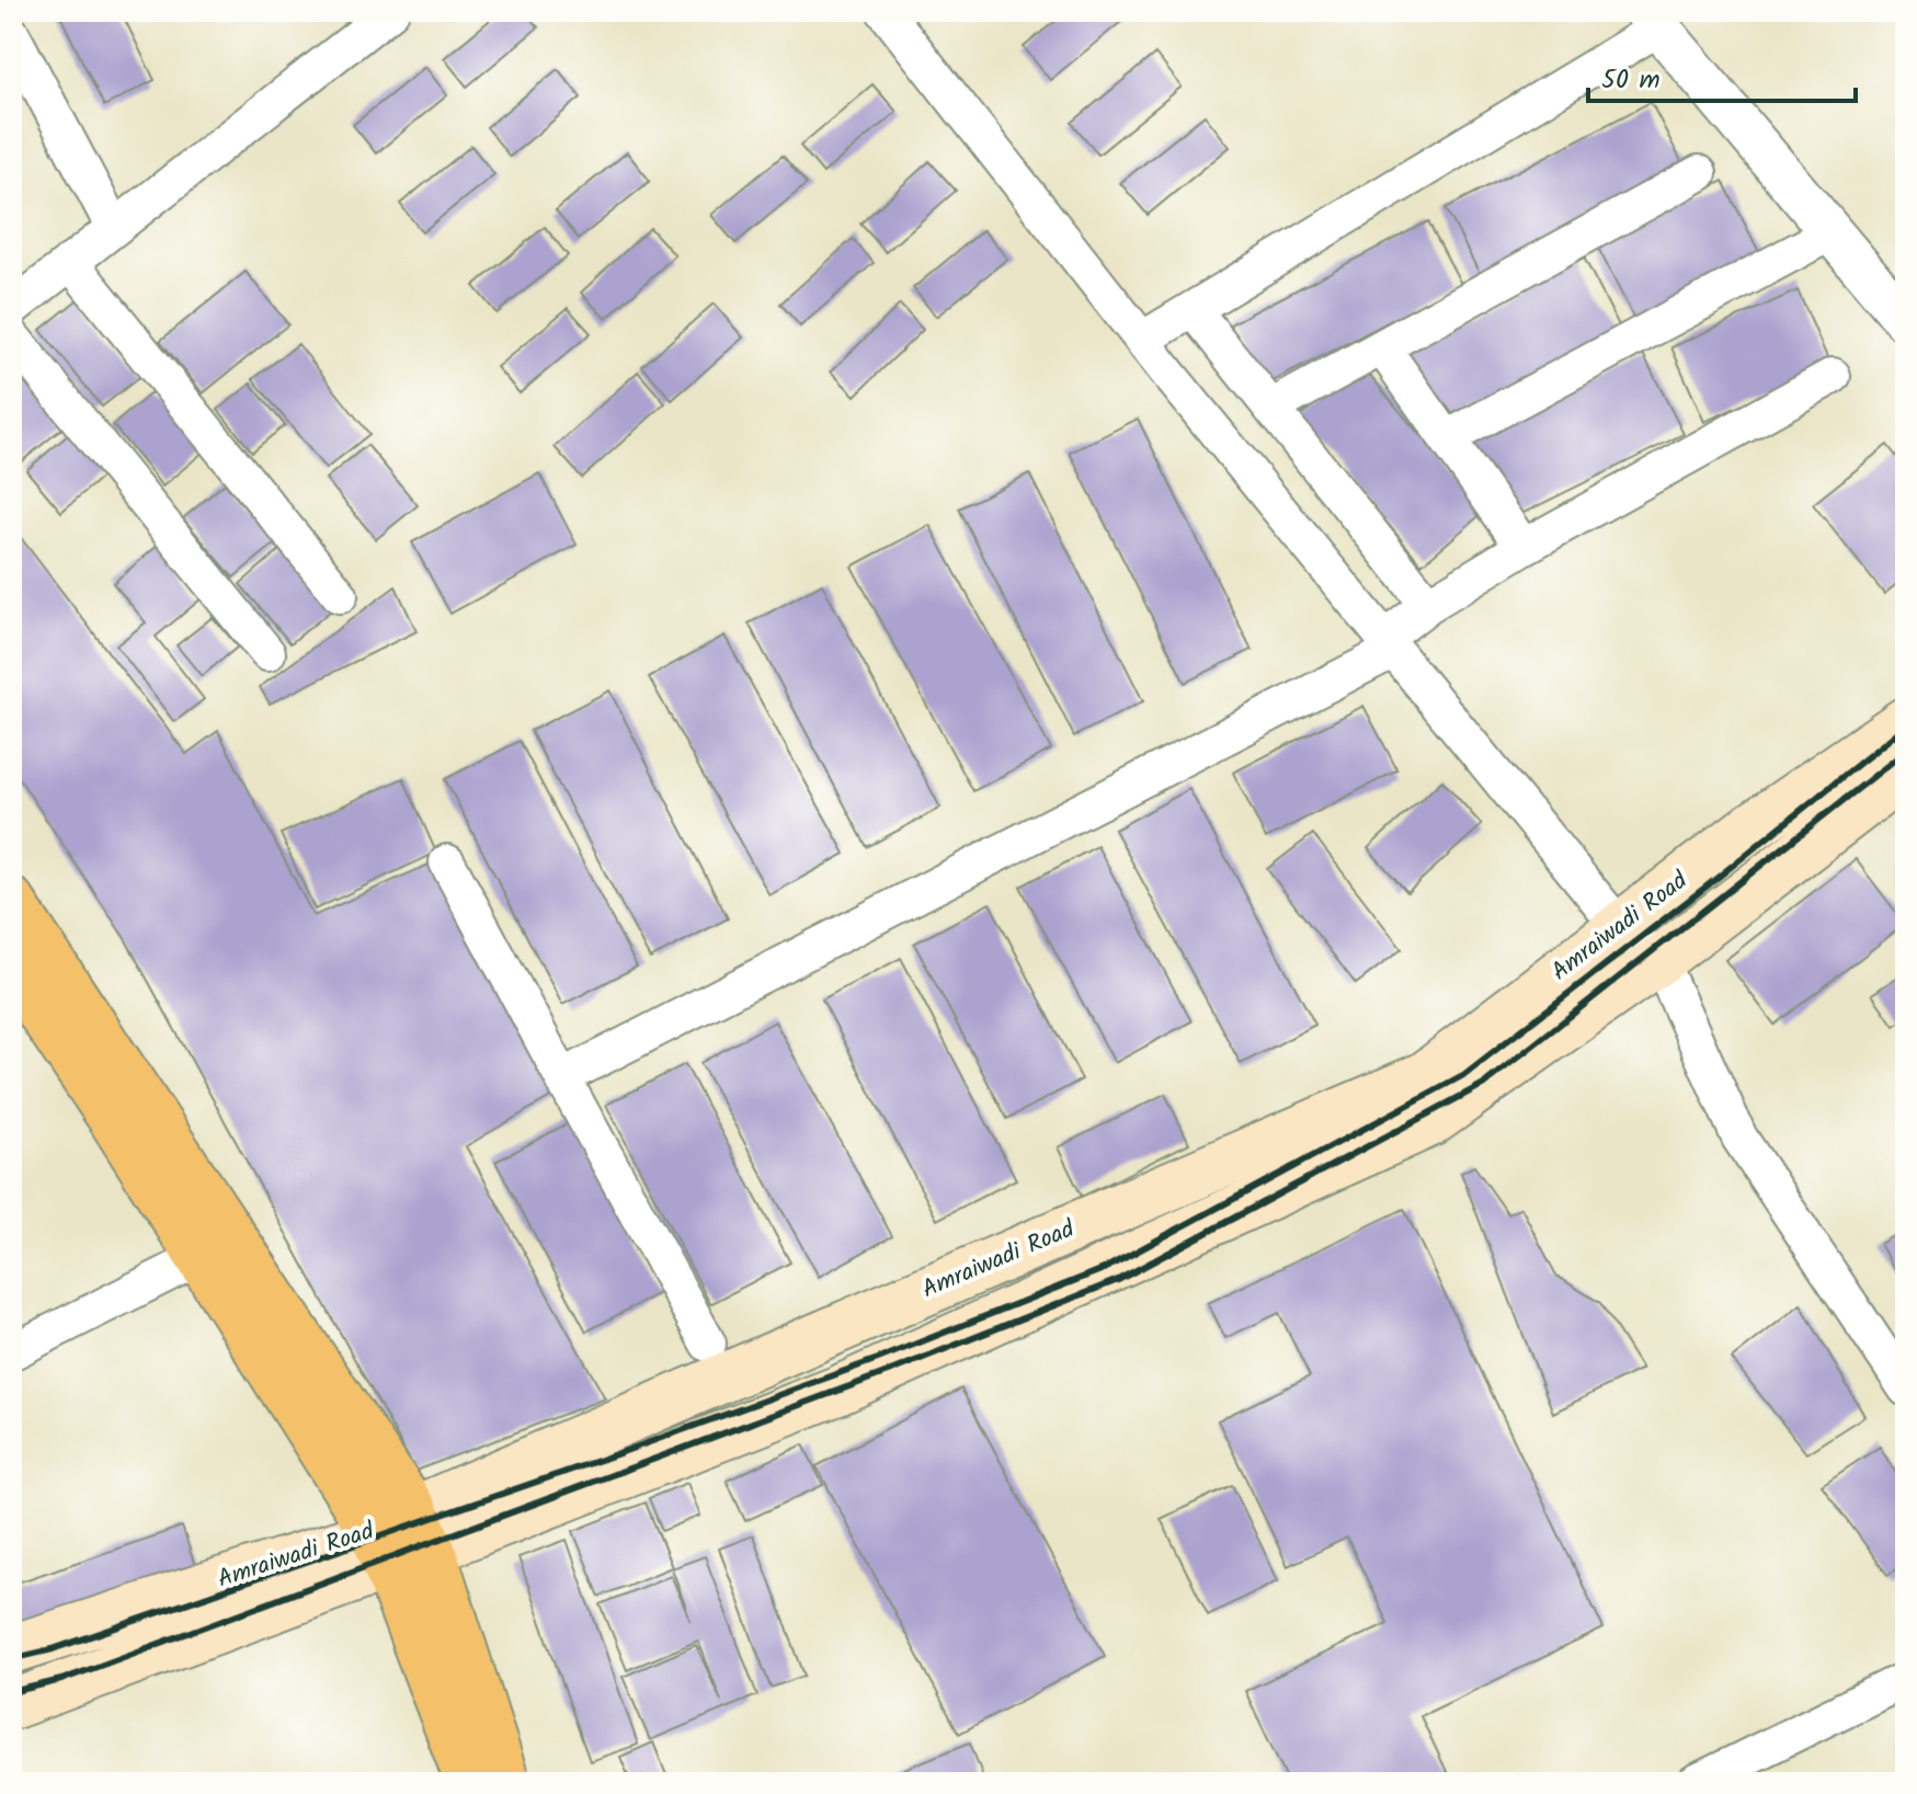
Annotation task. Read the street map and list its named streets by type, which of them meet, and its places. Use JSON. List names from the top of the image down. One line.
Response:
{"streets":{"main road":["Amraiwadi Road"]},"scale_bar":"50 m"}
